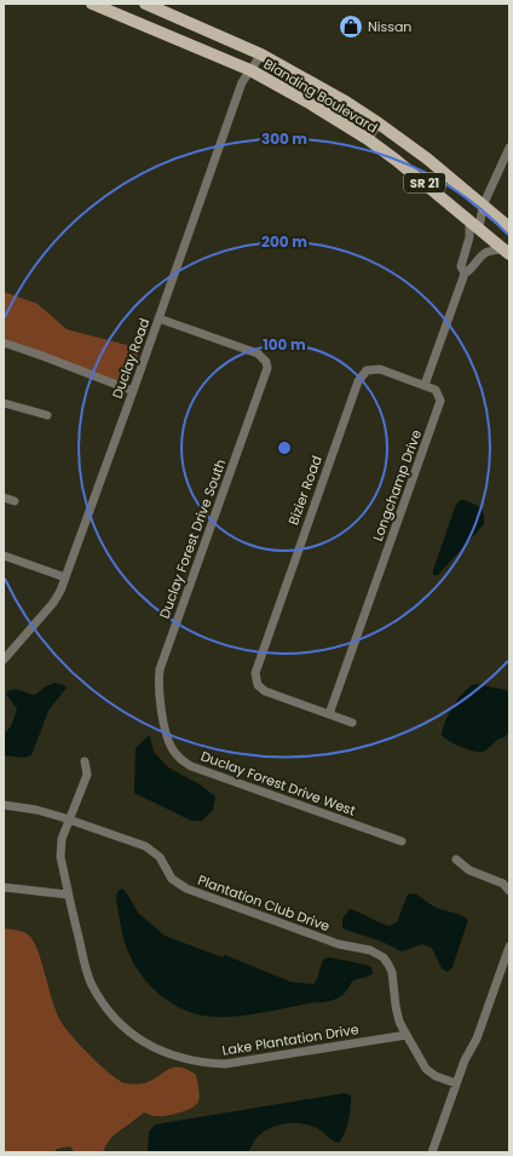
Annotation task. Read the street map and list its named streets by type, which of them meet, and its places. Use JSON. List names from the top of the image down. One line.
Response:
{"streets":{"main road":["Blanding Boulevard","SR 21"],"street":["Duclay Road","Longchamp Drive","Bizier Road","Duclay Forest Drive South","Duclay Forest Drive West","Plantation Club Drive","Lake Plantation Drive"]},"crossings":[["Blanding Boulevard","Duclay Road"],["Duclay Road","Duclay Forest Drive South"],["Longchamp Drive","Bizier Road"],["Duclay Forest Drive South","Duclay Forest Drive West"],["Plantation Club Drive","Lake Plantation Drive"]],"places":{"shop":["Nissan"]},"rings":["300 m","200 m","100 m"]}
